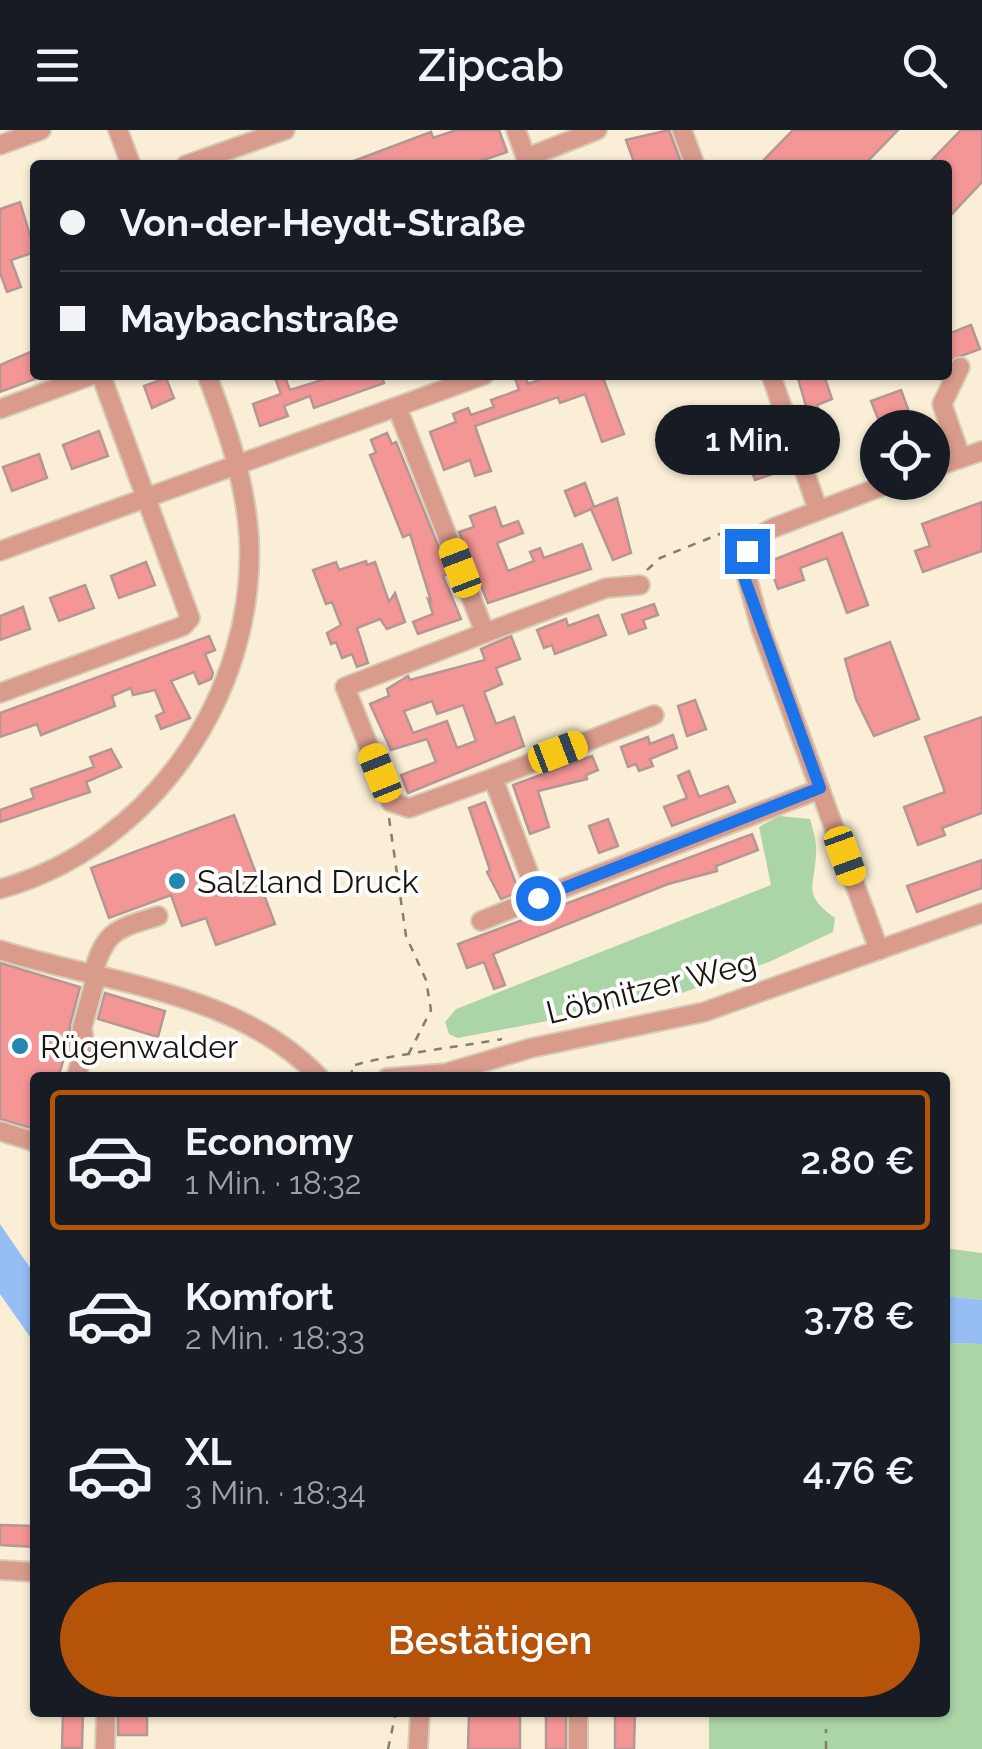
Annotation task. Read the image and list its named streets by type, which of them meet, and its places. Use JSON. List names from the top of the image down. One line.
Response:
{"streets":{"street":["Löbnitzer Weg"]},"places":["Salzland Druck","Rügenwalder"],"page":{"header":"Zipcab","banner":["Von-der-Heydt-Straße","Maybachstraße"],"bubble":"1 Min.","list":[{"name":"Economy","note":"1 Min. · 18:32","value":"2.80 €"},{"name":"Komfort","note":"2 Min. · 18:33","value":"3.78 €"},{"name":"XL","note":"3 Min. · 18:34","value":"4.76 €"}],"buttons":"Bestätigen"}}
